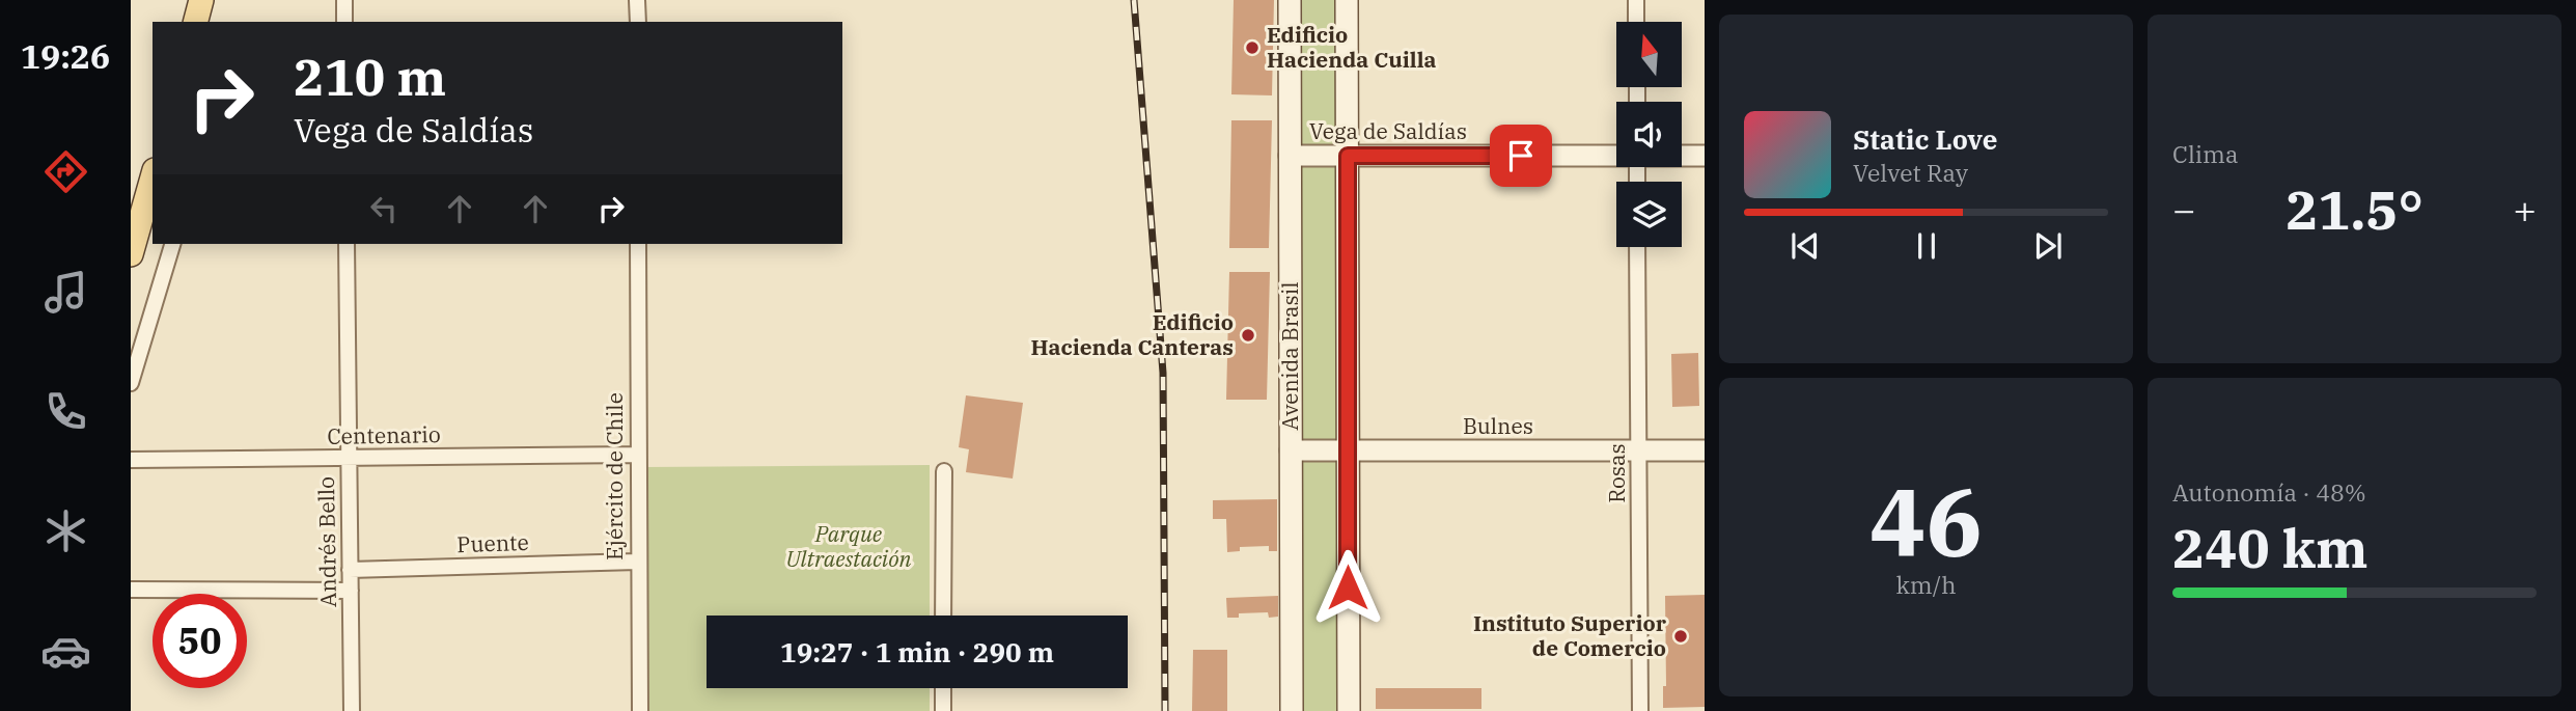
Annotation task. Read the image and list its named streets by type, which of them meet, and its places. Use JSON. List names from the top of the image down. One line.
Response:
{"streets":{"main road":["Avenida Brasil"],"street":["Vega de Saldías","Bulnes","Centenario","Rosas","Ejército de Chile","Andrés Bello","Puente"]},"crossings":[["Vega de Saldías","Avenida Brasil"],["Avenida Brasil","Bulnes"],["Bulnes","Rosas"],["Centenario","Ejército de Chile"],["Centenario","Andrés Bello"],["Ejército de Chile","Puente"],["Andrés Bello","Puente"]],"parks":["Parque Ultraestación"],"places":["Edificio Hacienda Cuilla","Edificio Hacienda Canteras","Instituto Superior de Comercio"],"north":"top","page":{"tabs":"19:26","tile":["Clima",["46","km/h"],["Autonomía · 48%","240 km"]],"turn":["210 m","Vega de Saldías"],"song":["Static Love","Velvet Ray"],"heat":["−","21.5°","+"],"limit":"50","trip":"19:27 · 1 min · 290 m"}}
